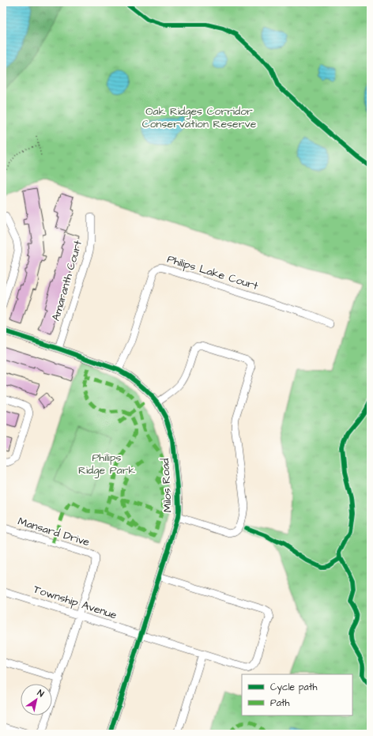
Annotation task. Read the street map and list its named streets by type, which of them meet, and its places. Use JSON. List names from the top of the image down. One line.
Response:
{"streets":{"street":["Philips Lake Court","Amaranth Court","Milos Road","Mansard Drive","Township Avenue"]},"crossings":[["Philips Lake Court","Milos Road"],["Amaranth Court","Milos Road"],["Milos Road","Township Avenue"],["Mansard Drive","Township Avenue"]],"parks":["Oak Ridges Corridor Conservation Reserve","Philips Ridge Park"],"legend":["Cycle path","Path"],"north":"top right"}
